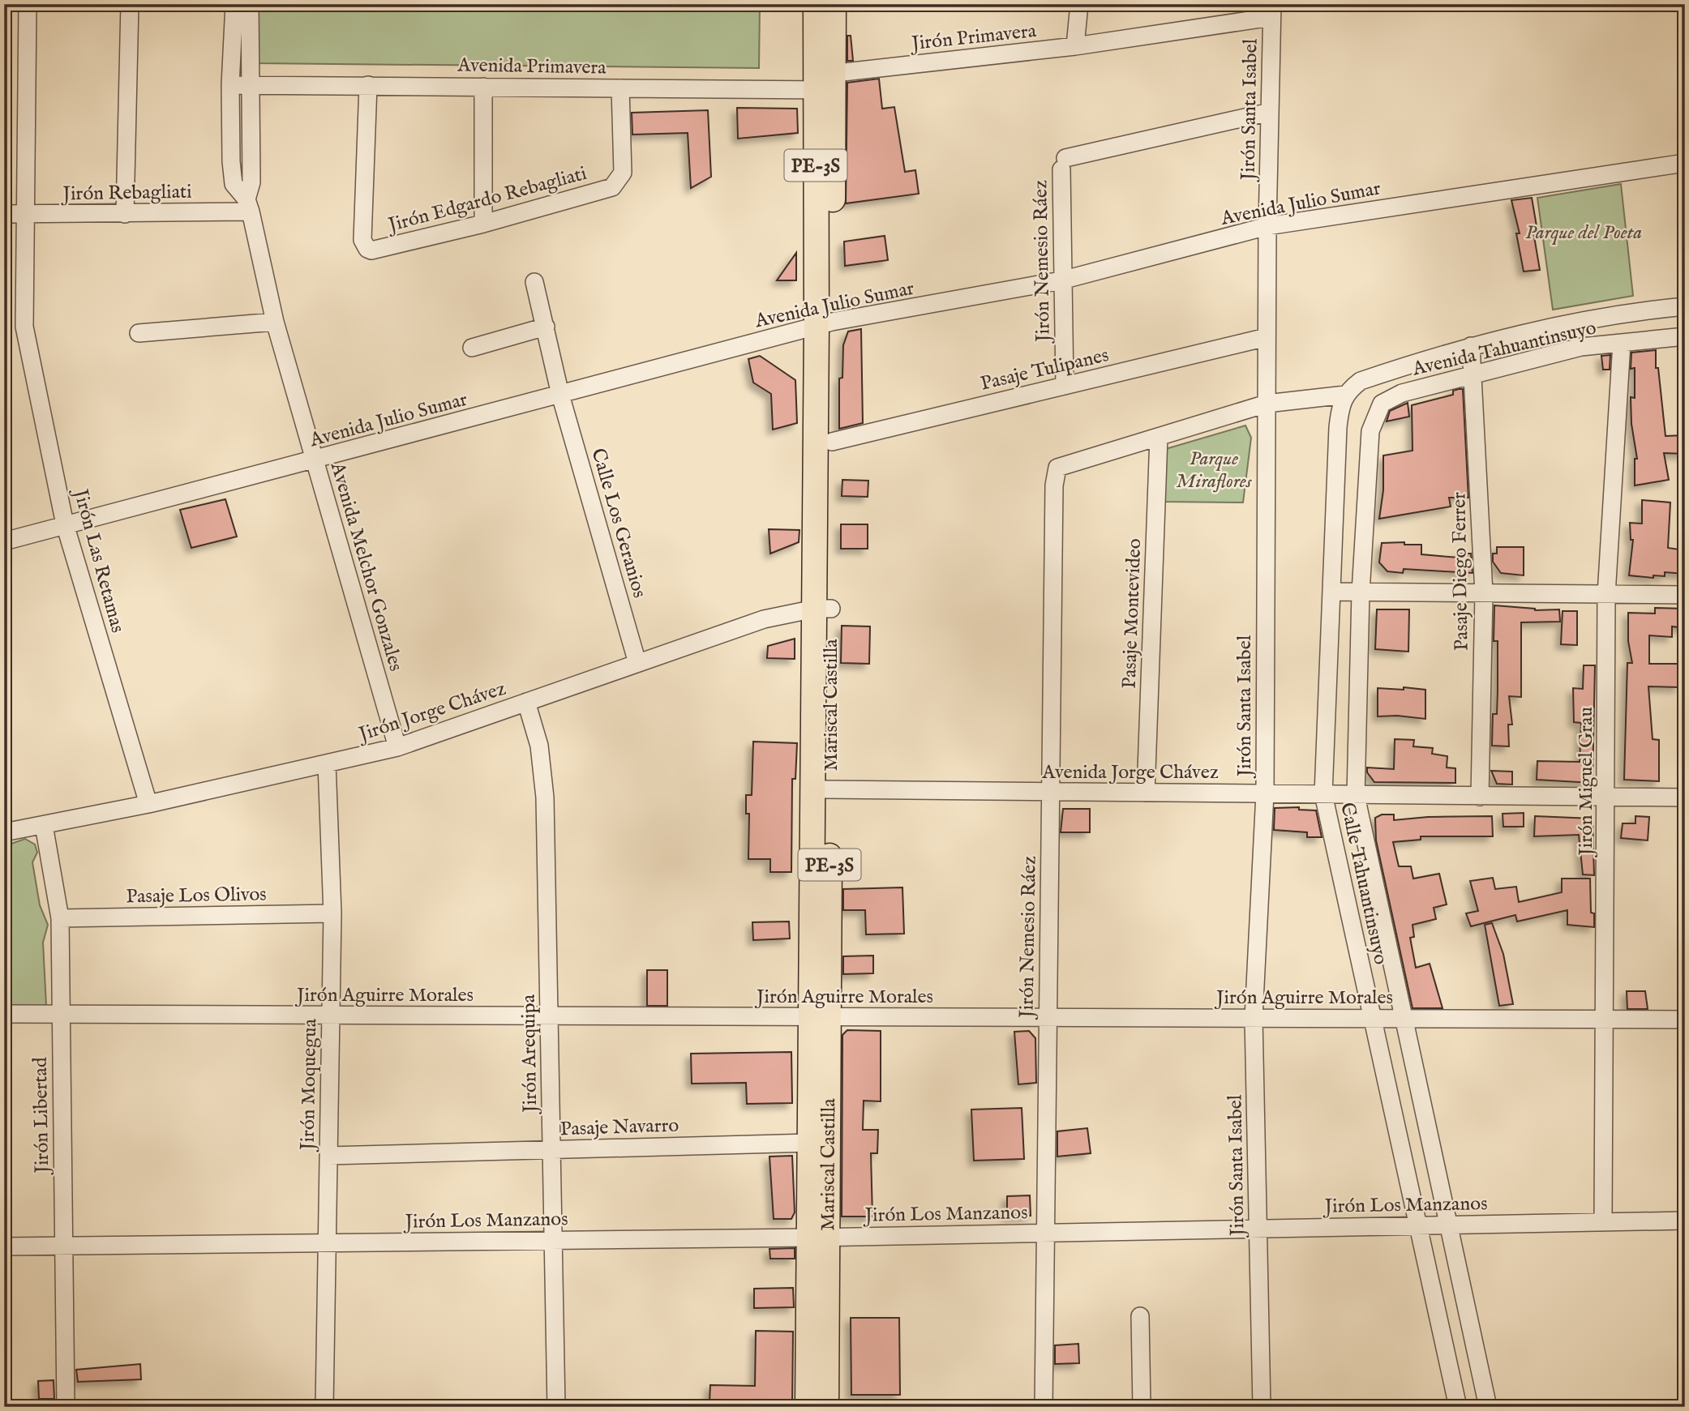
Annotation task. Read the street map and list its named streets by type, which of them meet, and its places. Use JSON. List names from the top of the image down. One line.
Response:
{"streets":{"highway":["PE-3S","Mariscal Castilla"],"street":["Jirón Primavera","Avenida Primavera","Jirón Santa Isabel","Jirón Rebagliati","Jirón Edgardo Rebagliati","Avenida Julio Sumar","Jirón Nemesio Ráez","Avenida Tahuantinsuyo","Pasaje Tulipanes","Calle Los Geranios","Jirón Las Retamas","Avenida Melchor Gonzales","Pasaje Diego Ferrer","Pasaje Montevideo","Jirón Jorge Chávez","Avenida Jorge Chávez","Jirón Miguel Grau","Calle Tahuantinsuyo","Pasaje Los Olivos","Jirón Aguirre Morales","Jirón Arequipa","Jirón Moquegua","Jirón Libertad","Pasaje Navarro","Jirón Los Manzanos"]},"crossings":[["Jirón Primavera","Avenida Primavera"],["Jirón Primavera","Jirón Santa Isabel"],["Jirón Primavera","PE-3S"],["Avenida Primavera","PE-3S"],["Avenida Primavera","Jirón Edgardo Rebagliati"],["Jirón Santa Isabel","Avenida Julio Sumar"],["Jirón Santa Isabel","Jirón Nemesio Ráez"],["Jirón Santa Isabel","Pasaje Tulipanes"],["Jirón Santa Isabel","Avenida Jorge Chávez"],["Jirón Santa Isabel","Jirón Aguirre Morales"],["Jirón Santa Isabel","Jirón Los Manzanos"],["PE-3S","Avenida Julio Sumar"],["PE-3S","Mariscal Castilla"],["Jirón Rebagliati","Jirón Las Retamas"],["Jirón Rebagliati","Avenida Melchor Gonzales"],["Avenida Julio Sumar","Jirón Nemesio Ráez"],["Avenida Julio Sumar","Calle Los Geranios"],["Avenida Julio Sumar","Jirón Las Retamas"],["Avenida Julio Sumar","Avenida Melchor Gonzales"],["Avenida Julio Sumar","Mariscal Castilla"],["Jirón Nemesio Ráez","Pasaje Tulipanes"],["Jirón Nemesio Ráez","Pasaje Montevideo"],["Jirón Nemesio Ráez","Avenida Jorge Chávez"],["Jirón Nemesio Ráez","Jirón Aguirre Morales"],["Jirón Nemesio Ráez","Jirón Los Manzanos"],["Avenida Tahuantinsuyo","Pasaje Diego Ferrer"],["Avenida Tahuantinsuyo","Jirón Miguel Grau"],["Avenida Tahuantinsuyo","Calle Tahuantinsuyo"],["Pasaje Tulipanes","Mariscal Castilla"],["Calle Los Geranios","Jirón Jorge Chávez"],["Jirón Las Retamas","Jirón Jorge Chávez"],["Avenida Melchor Gonzales","Jirón Jorge Chávez"],["Pasaje Diego Ferrer","Avenida Jorge Chávez"],["Pasaje Montevideo","Avenida Jorge Chávez"],["Mariscal Castilla","Jirón Jorge Chávez"],["Mariscal Castilla","Avenida Jorge Chávez"],["Mariscal Castilla","Jirón Aguirre Morales"],["Mariscal Castilla","Pasaje Navarro"],["Mariscal Castilla","Jirón Los Manzanos"],["Jirón Jorge Chávez","Jirón Arequipa"],["Jirón Jorge Chávez","Jirón Moquegua"],["Jirón Jorge Chávez","Jirón Libertad"],["Avenida Jorge Chávez","Jirón Miguel Grau"],["Avenida Jorge Chávez","Calle Tahuantinsuyo"],["Jirón Miguel Grau","Jirón Aguirre Morales"],["Jirón Miguel Grau","Jirón Los Manzanos"],["Calle Tahuantinsuyo","Jirón Aguirre Morales"],["Calle Tahuantinsuyo","Jirón Los Manzanos"],["Pasaje Los Olivos","Jirón Moquegua"],["Pasaje Los Olivos","Jirón Libertad"],["Jirón Aguirre Morales","Jirón Arequipa"],["Jirón Aguirre Morales","Jirón Moquegua"],["Jirón Aguirre Morales","Jirón Libertad"],["Jirón Arequipa","Pasaje Navarro"],["Jirón Arequipa","Jirón Los Manzanos"],["Jirón Moquegua","Pasaje Navarro"],["Jirón Moquegua","Jirón Los Manzanos"],["Jirón Libertad","Jirón Los Manzanos"]],"parks":["Parque del Poeta","Parque Miraflores"]}
